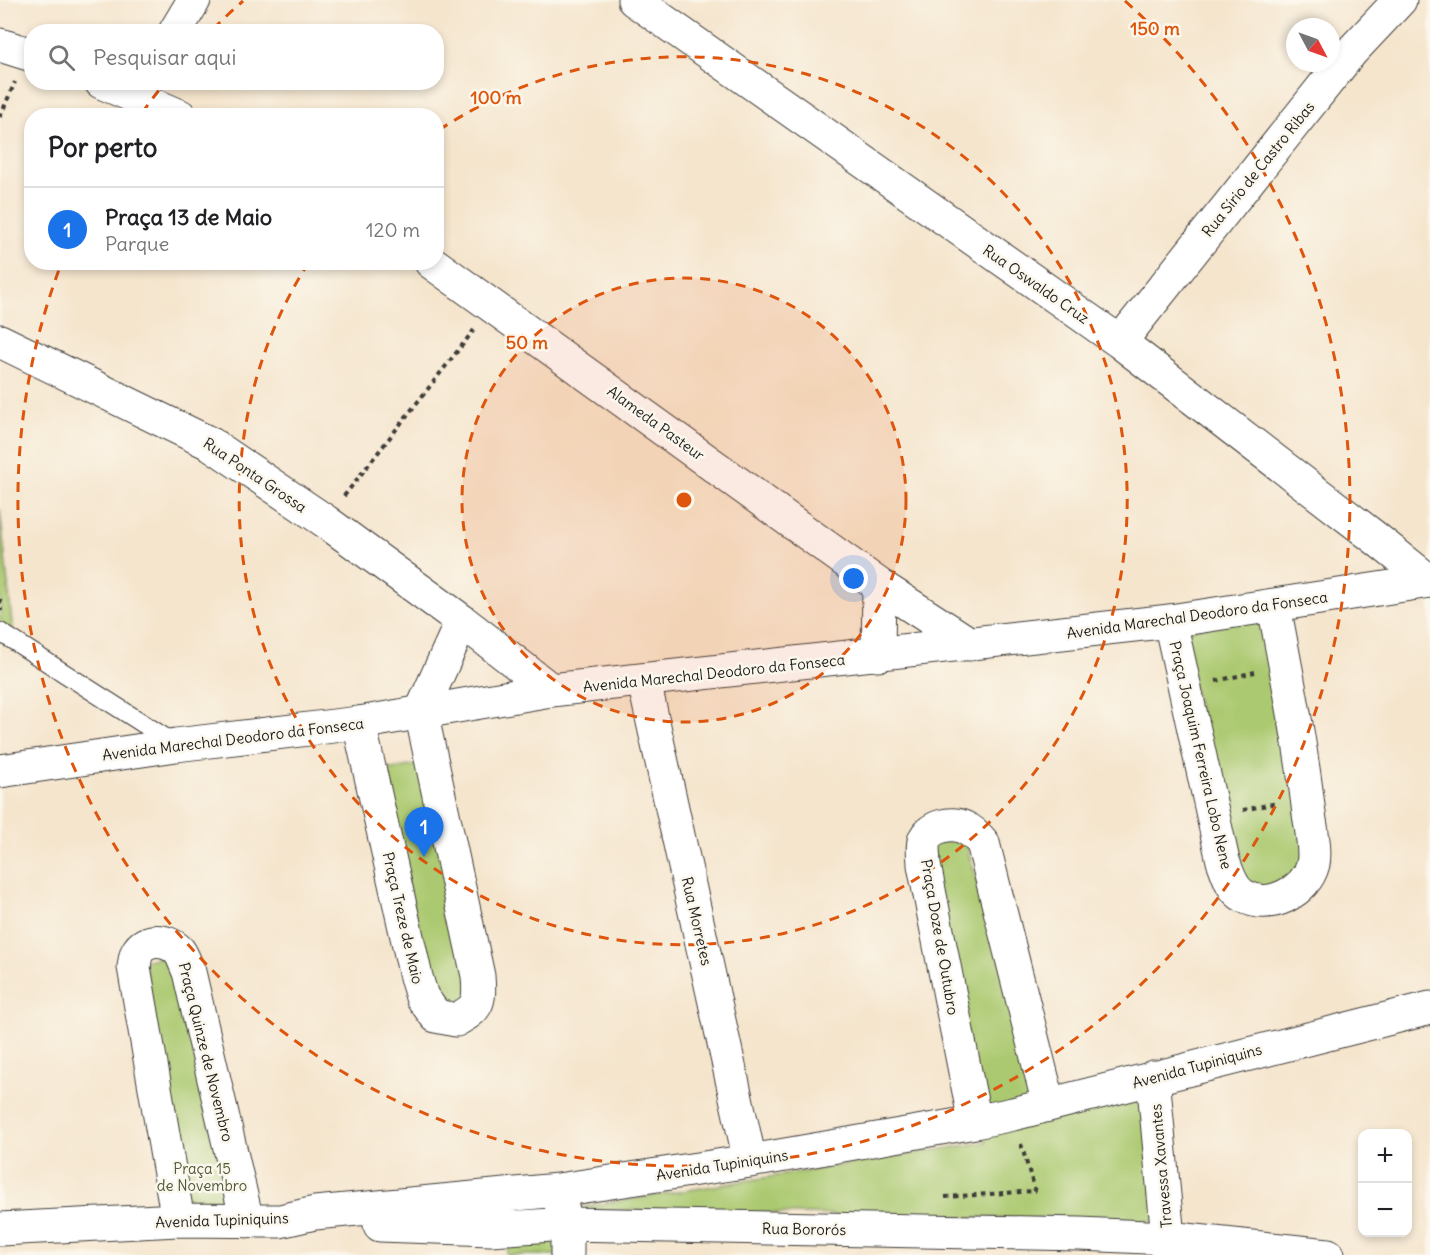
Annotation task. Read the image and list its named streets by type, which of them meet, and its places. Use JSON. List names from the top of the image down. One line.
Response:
{"streets":{"street":["Rua Sírio de Castro Ribas","Rua Oswaldo Cruz","Alameda Pasteur","Rua Ponta Grossa","Avenida Marechal Deodoro da Fonseca","Praça Joaquim Ferreira Lobo Nene","Praça Treze de Maio","Rua Morretes","Praça Doze de Outubro","Praça Quinze de Novembro","Avenida Tupiniquins","Travessa Xavantes","Rua Bororós"]},"crossings":[["Rua Sírio de Castro Ribas","Rua Oswaldo Cruz"],["Rua Oswaldo Cruz","Avenida Marechal Deodoro da Fonseca"],["Alameda Pasteur","Avenida Marechal Deodoro da Fonseca"],["Rua Ponta Grossa","Avenida Marechal Deodoro da Fonseca"],["Avenida Marechal Deodoro da Fonseca","Praça Joaquim Ferreira Lobo Nene"],["Avenida Marechal Deodoro da Fonseca","Praça Treze de Maio"],["Avenida Marechal Deodoro da Fonseca","Rua Morretes"],["Rua Morretes","Avenida Tupiniquins"],["Praça Doze de Outubro","Avenida Tupiniquins"],["Praça Quinze de Novembro","Avenida Tupiniquins"],["Avenida Tupiniquins","Travessa Xavantes"],["Avenida Tupiniquins","Rua Bororós"],["Travessa Xavantes","Rua Bororós"]],"parks":["Praça 15 de Novembro"],"north":"bottom right","page":{"search":"Pesquisar aqui","heading":"Por perto","list":[{"mark":"1","name":"Praça 13 de Maio","note":"Parque","value":"120 m"}],"pins":"1","map_buttons":["+","−"]},"rings":["150 m","100 m","50 m"]}
